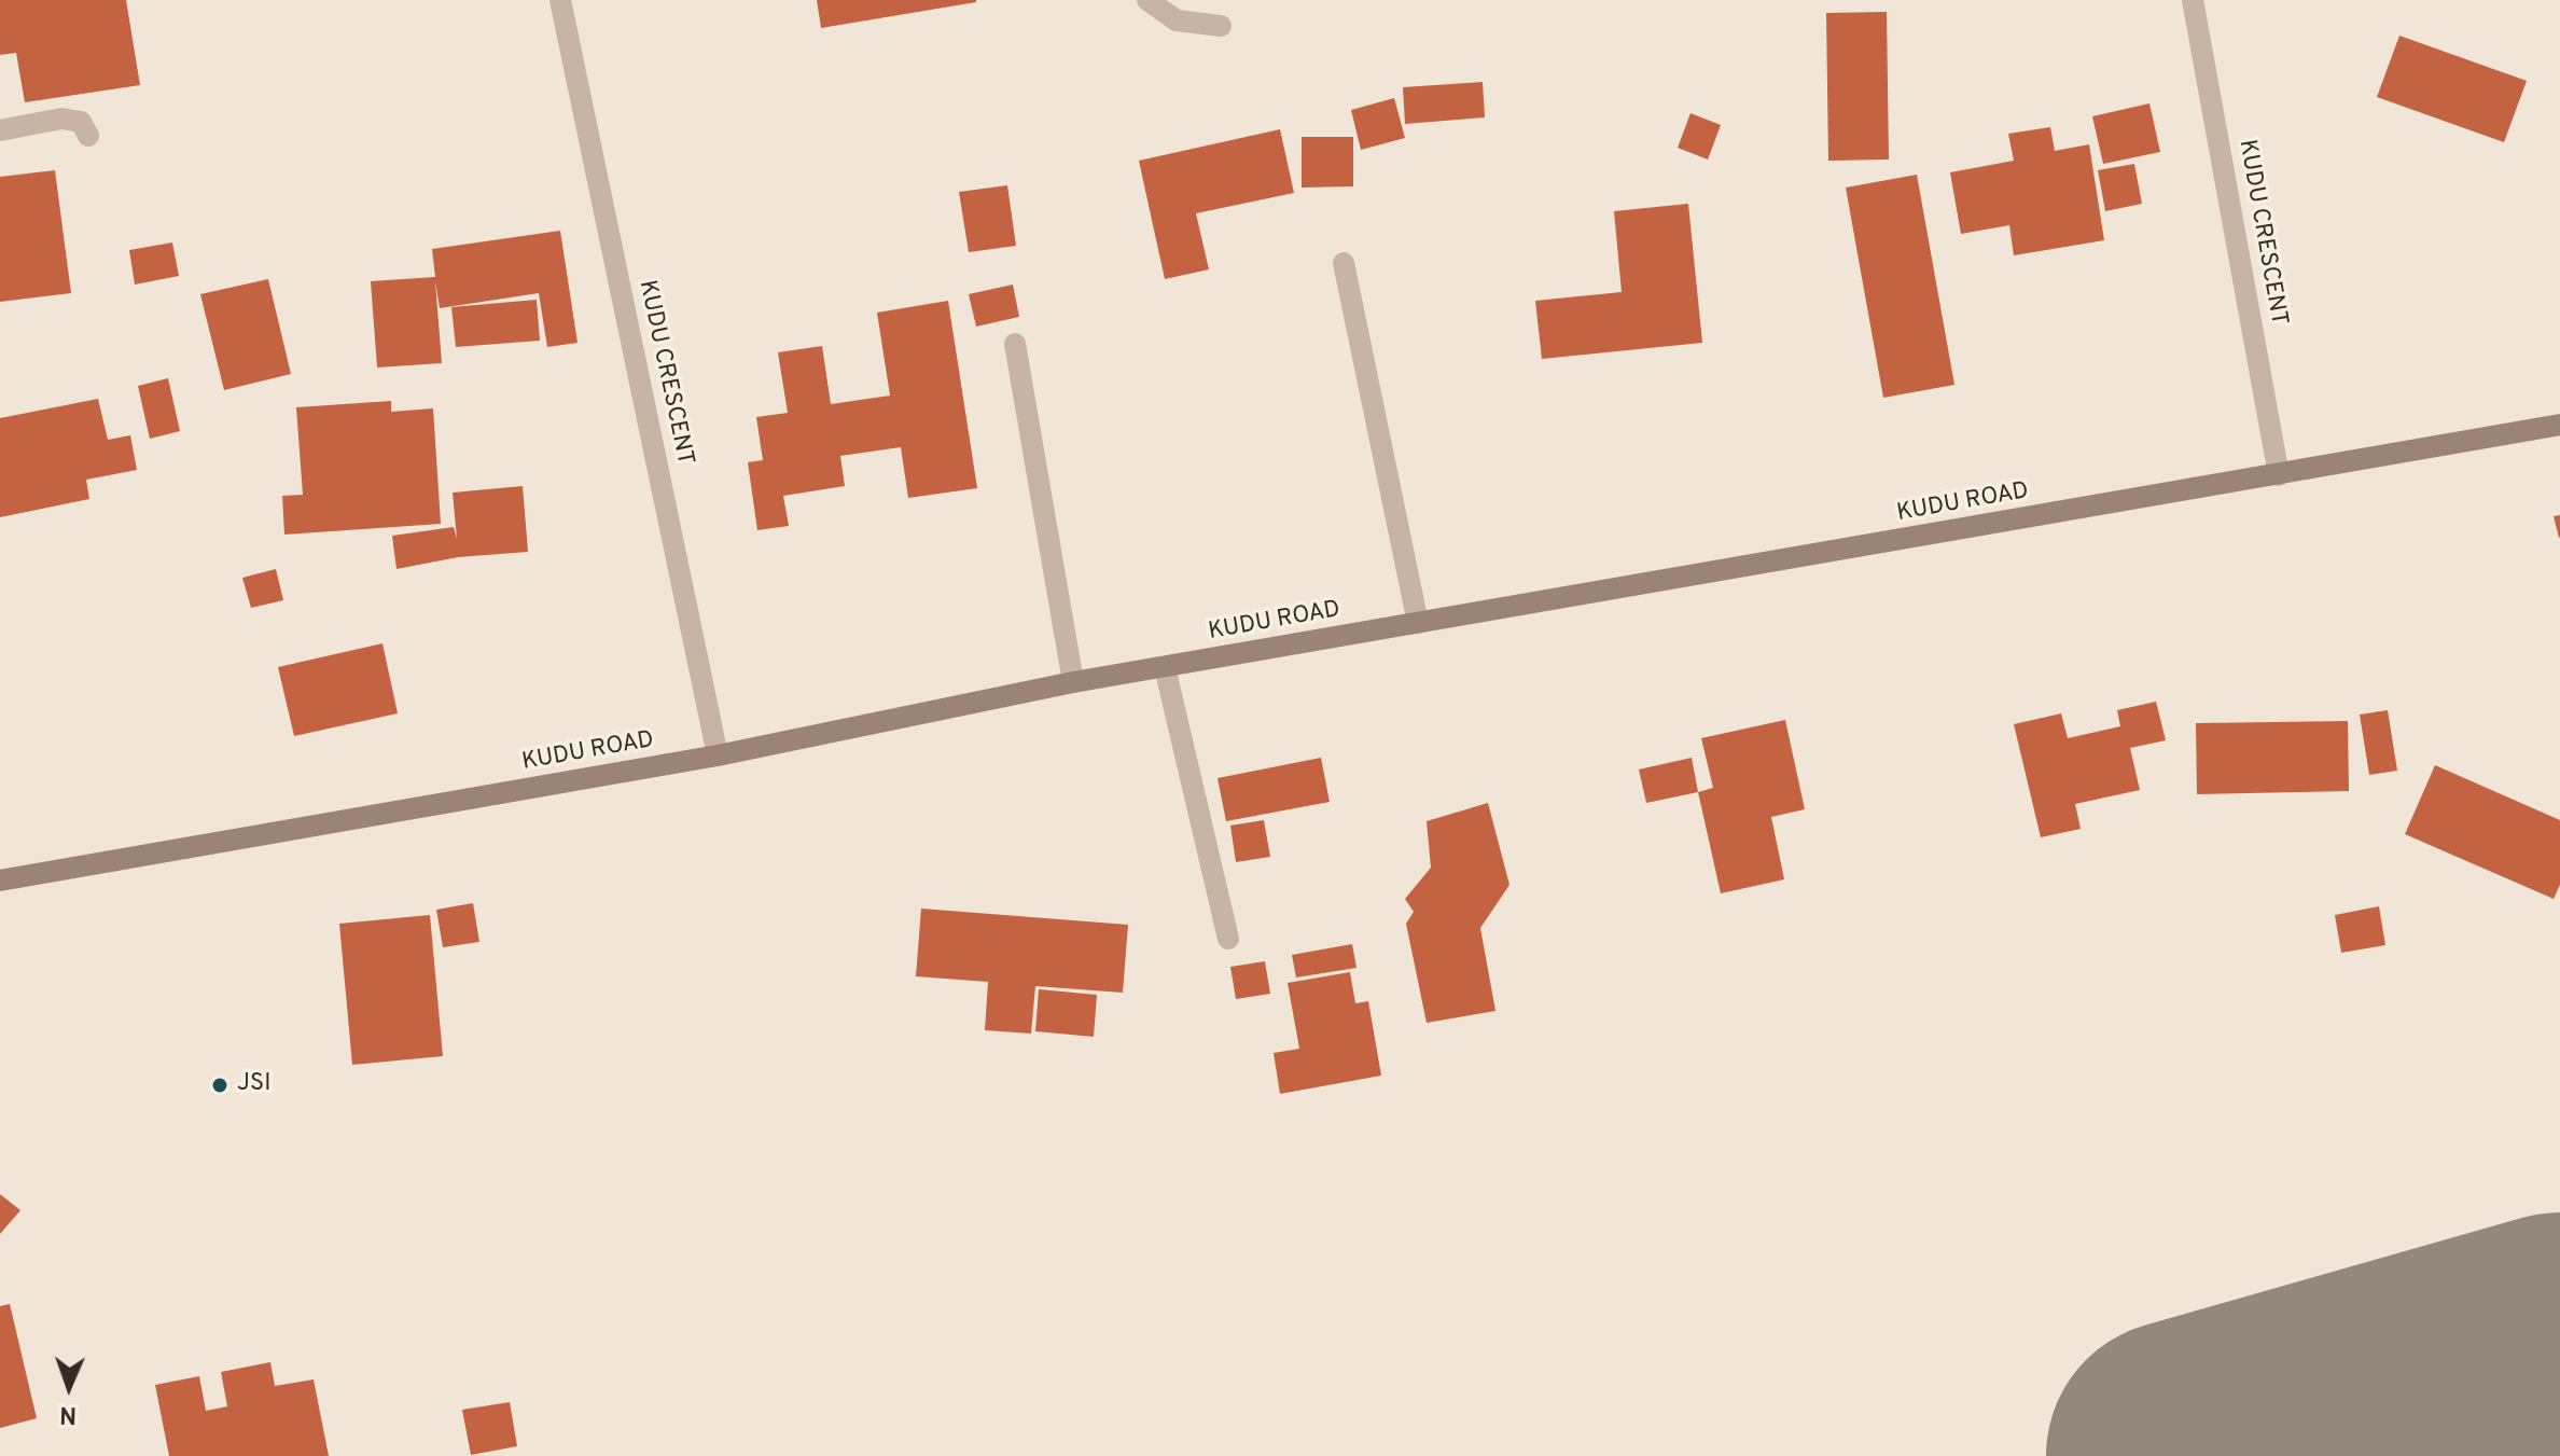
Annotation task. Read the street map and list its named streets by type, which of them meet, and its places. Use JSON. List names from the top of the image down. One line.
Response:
{"streets":{"street":["KUDU CRESCENT","KUDU ROAD"]},"crossings":[["KUDU CRESCENT","KUDU ROAD"]],"places":["JSI"],"north":"bottom"}
